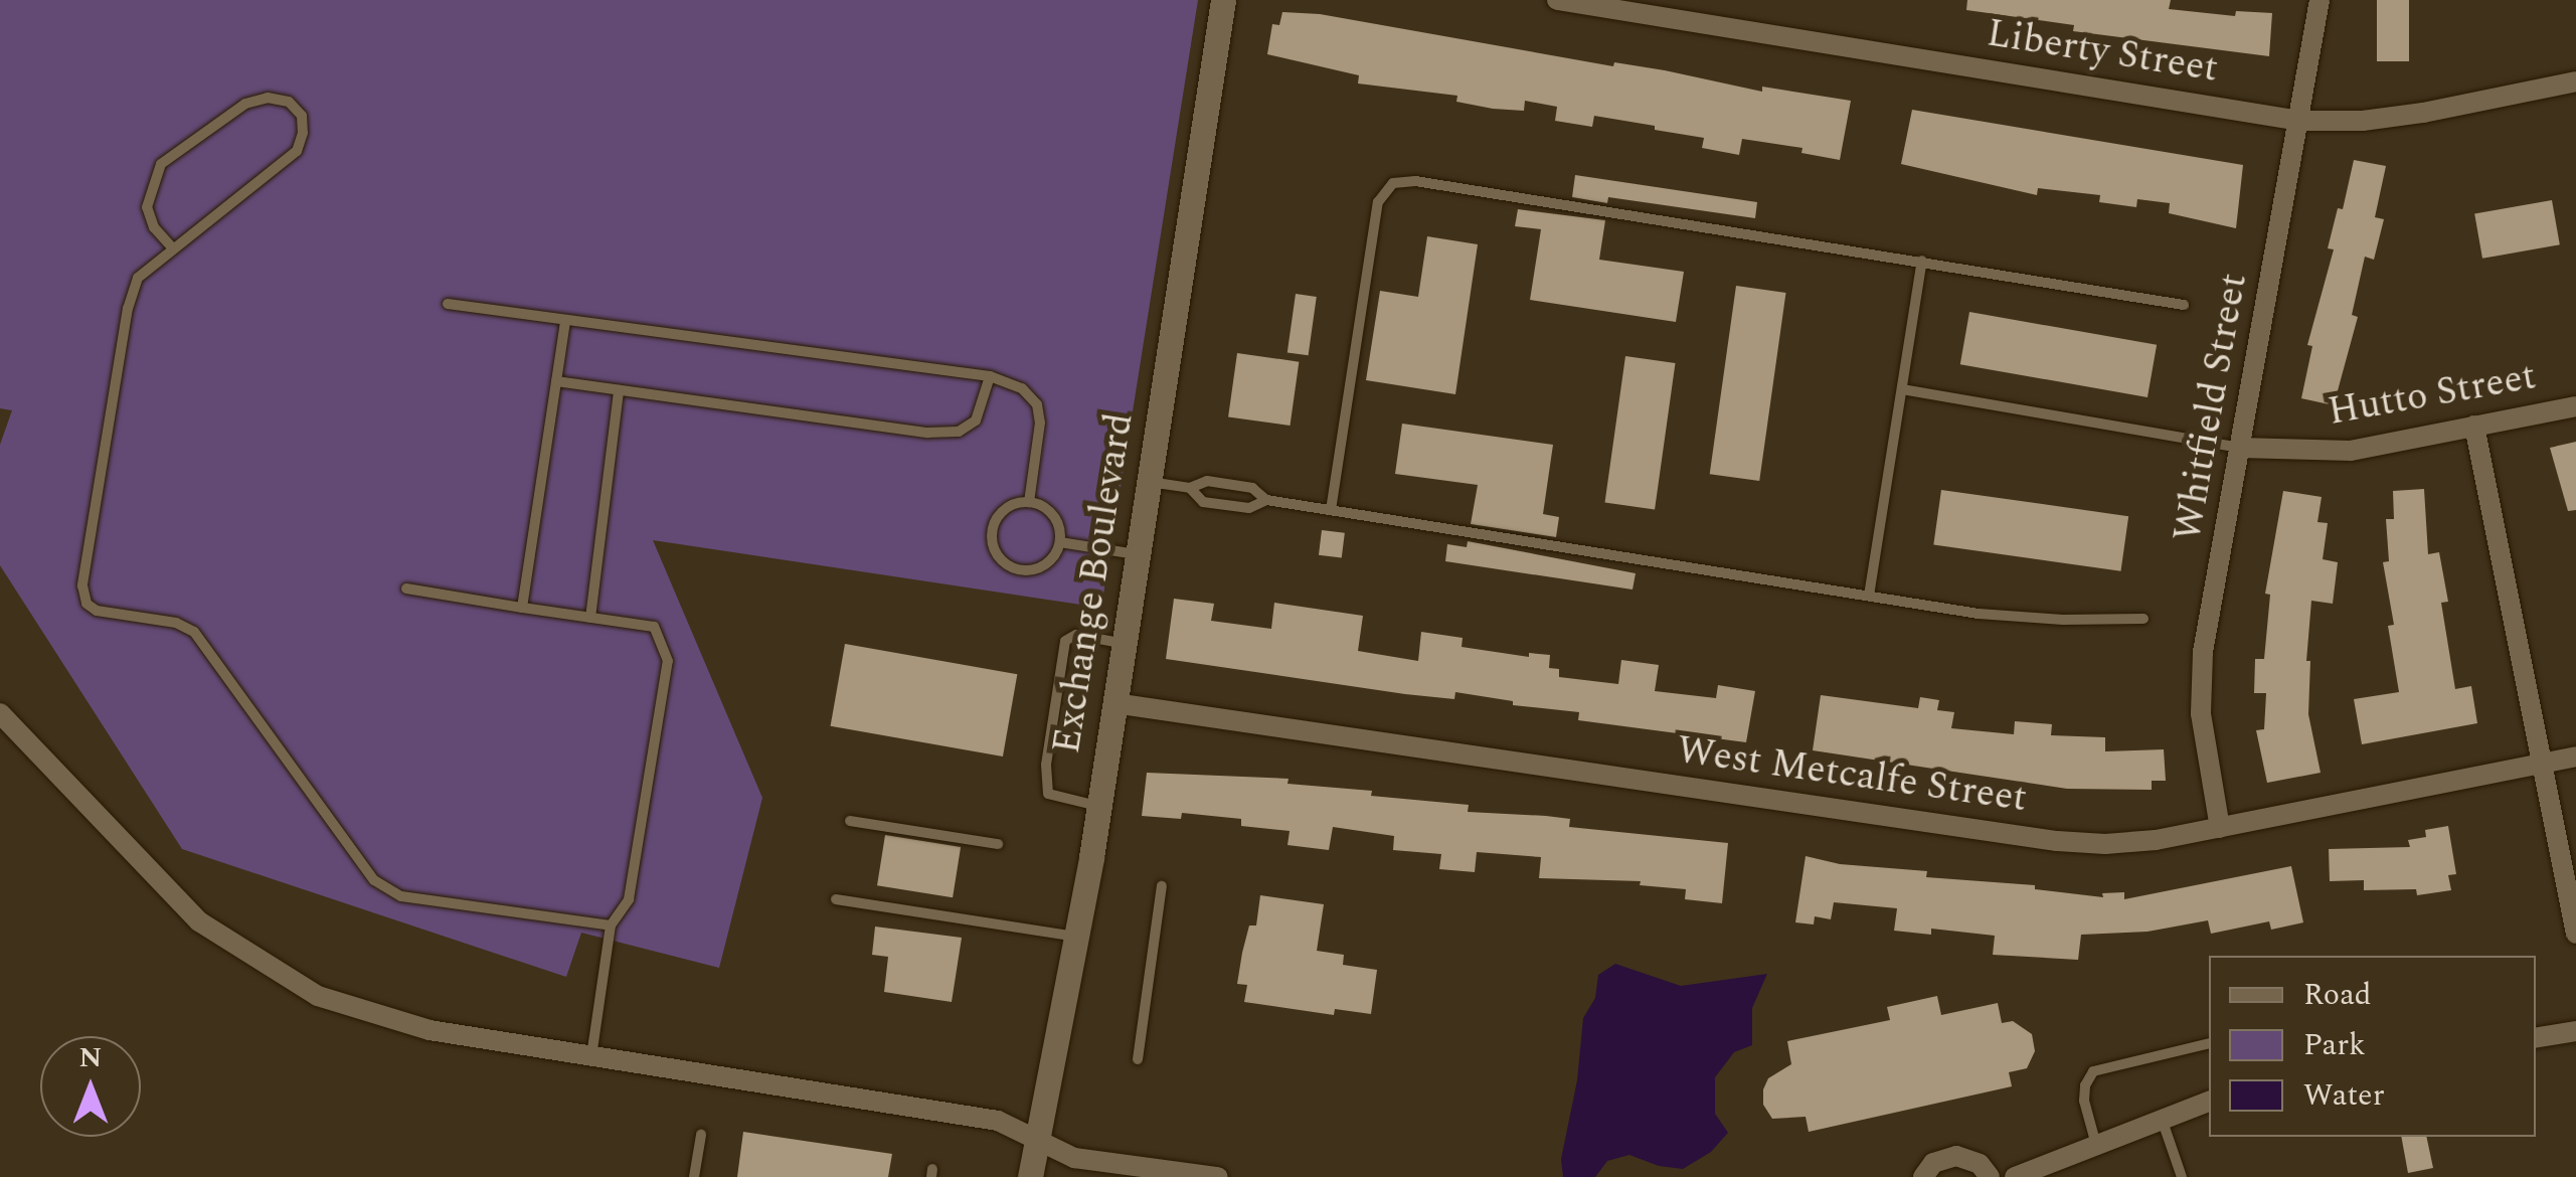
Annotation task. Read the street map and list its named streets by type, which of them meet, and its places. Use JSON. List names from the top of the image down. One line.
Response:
{"streets":{"street":["Liberty Street","Hutto Street","Whitfield Street","Exchange Boulevard","West Metcalfe Street"]},"crossings":[["Liberty Street","Whitfield Street"],["Hutto Street","Whitfield Street"],["Whitfield Street","West Metcalfe Street"],["Exchange Boulevard","West Metcalfe Street"]],"legend":["Road","Park","Water"],"north":"top"}
